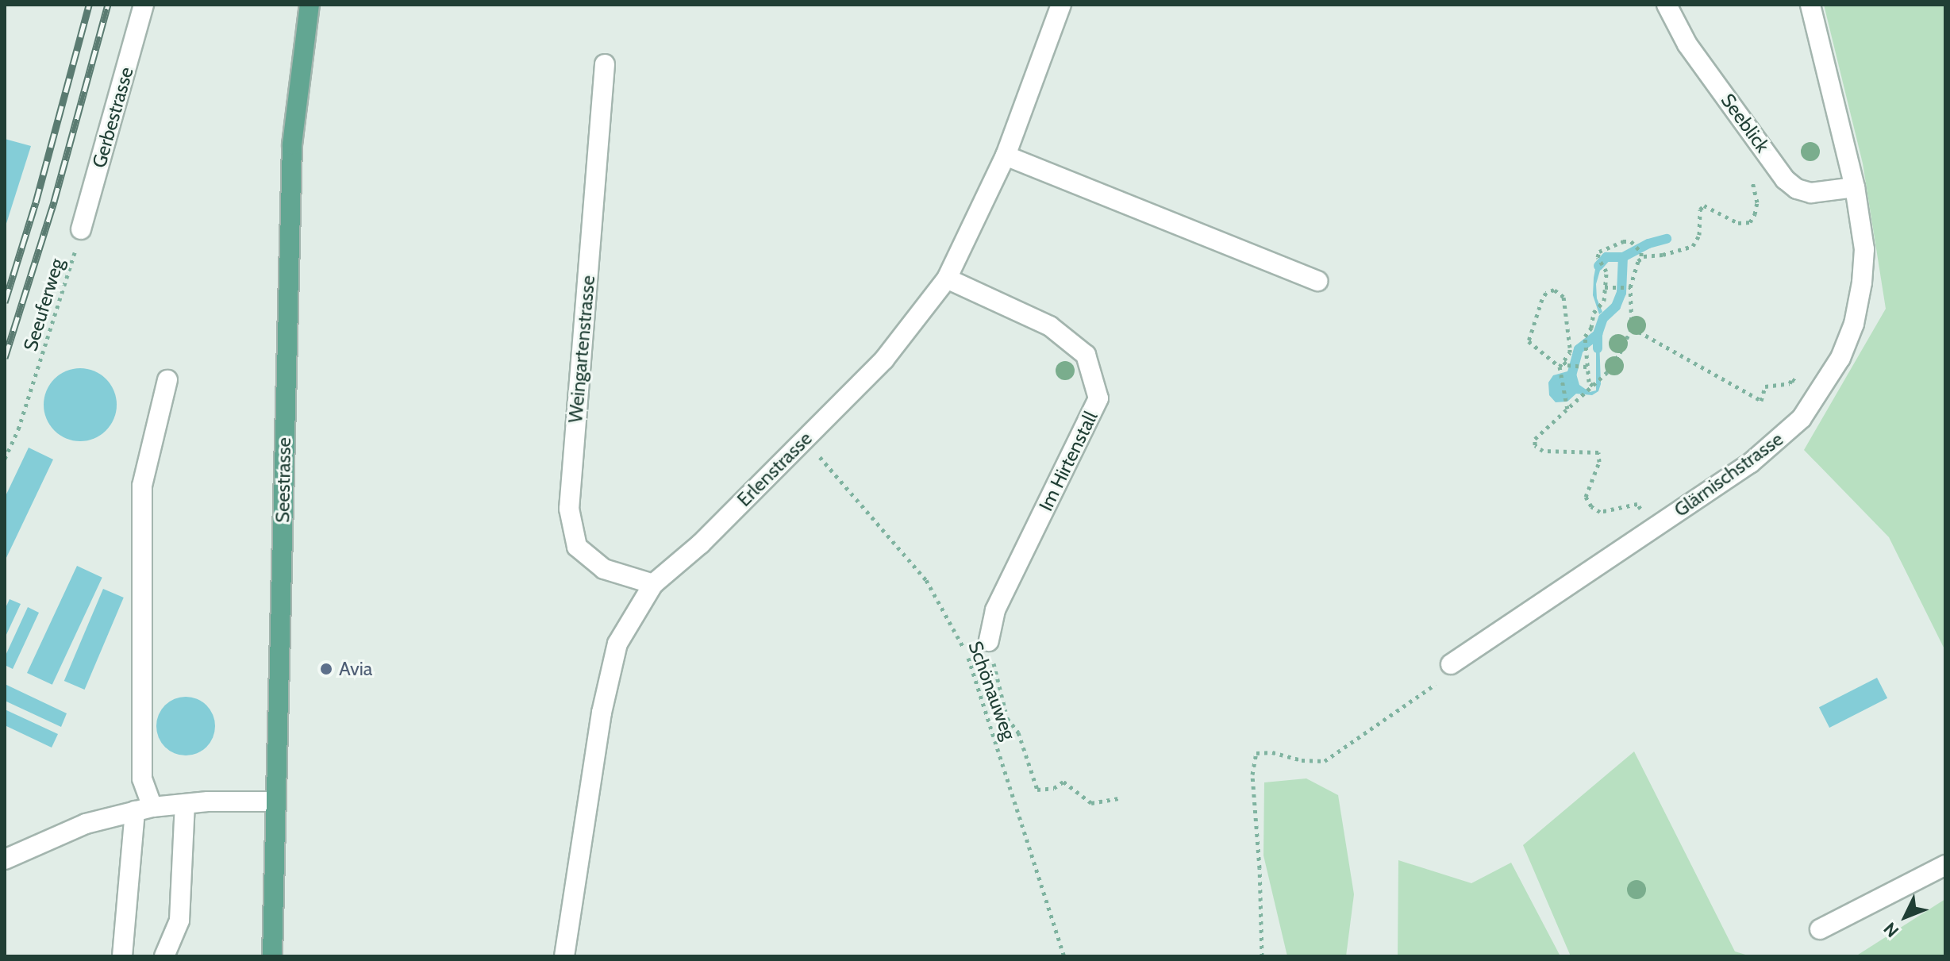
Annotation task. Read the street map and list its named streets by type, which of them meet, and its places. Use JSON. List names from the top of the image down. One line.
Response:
{"streets":{"main road":["Seestrasse"],"street":["Gerbestrasse","Seeblick","Weingartenstrasse","Im Hirtenstall","Erlenstrasse","Glärnischstrasse"],"path":["Seeuferweg","Schönauweg"]},"crossings":[["Gerbestrasse","Seeuferweg"],["Seeblick","Glärnischstrasse"],["Weingartenstrasse","Erlenstrasse"],["Im Hirtenstall","Erlenstrasse"],["Erlenstrasse","Schönauweg"]],"places":["Avia"],"north":"bottom left"}
